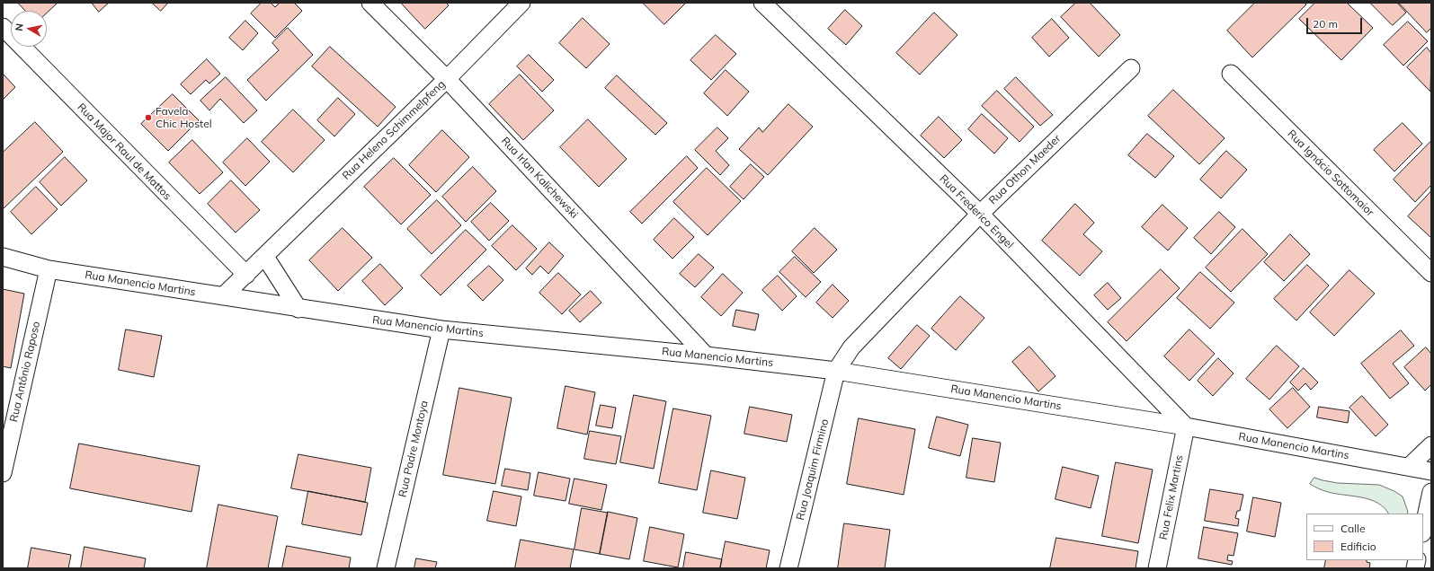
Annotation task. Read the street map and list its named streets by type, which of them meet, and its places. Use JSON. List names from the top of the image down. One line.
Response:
{"streets":{"street":["Rua Heleno Schimmelpfeng","Rua Major Raul de Mattos","Rua Othon Maeder","Rua Ignácio Sottomaior","Rua Irlan Kalichewski","Rua Frederico Engel","Rua Manencio Martins","Rua Antônio Raposo","Rua Padre Montoya","Rua Joaquim Firmino","Rua Felix Martins"]},"crossings":[["Rua Heleno Schimmelpfeng","Rua Major Raul de Mattos"],["Rua Heleno Schimmelpfeng","Rua Irlan Kalichewski"],["Rua Heleno Schimmelpfeng","Rua Manencio Martins"],["Rua Othon Maeder","Rua Frederico Engel"],["Rua Othon Maeder","Rua Manencio Martins"],["Rua Othon Maeder","Rua Joaquim Firmino"],["Rua Irlan Kalichewski","Rua Manencio Martins"],["Rua Frederico Engel","Rua Manencio Martins"],["Rua Frederico Engel","Rua Felix Martins"],["Rua Manencio Martins","Rua Antônio Raposo"],["Rua Manencio Martins","Rua Padre Montoya"],["Rua Manencio Martins","Rua Joaquim Firmino"],["Rua Manencio Martins","Rua Felix Martins"]],"places":["Favela Chic Hostel"],"legend":["Calle","Edificio"],"scale_bar":"20 m","north":"left"}
